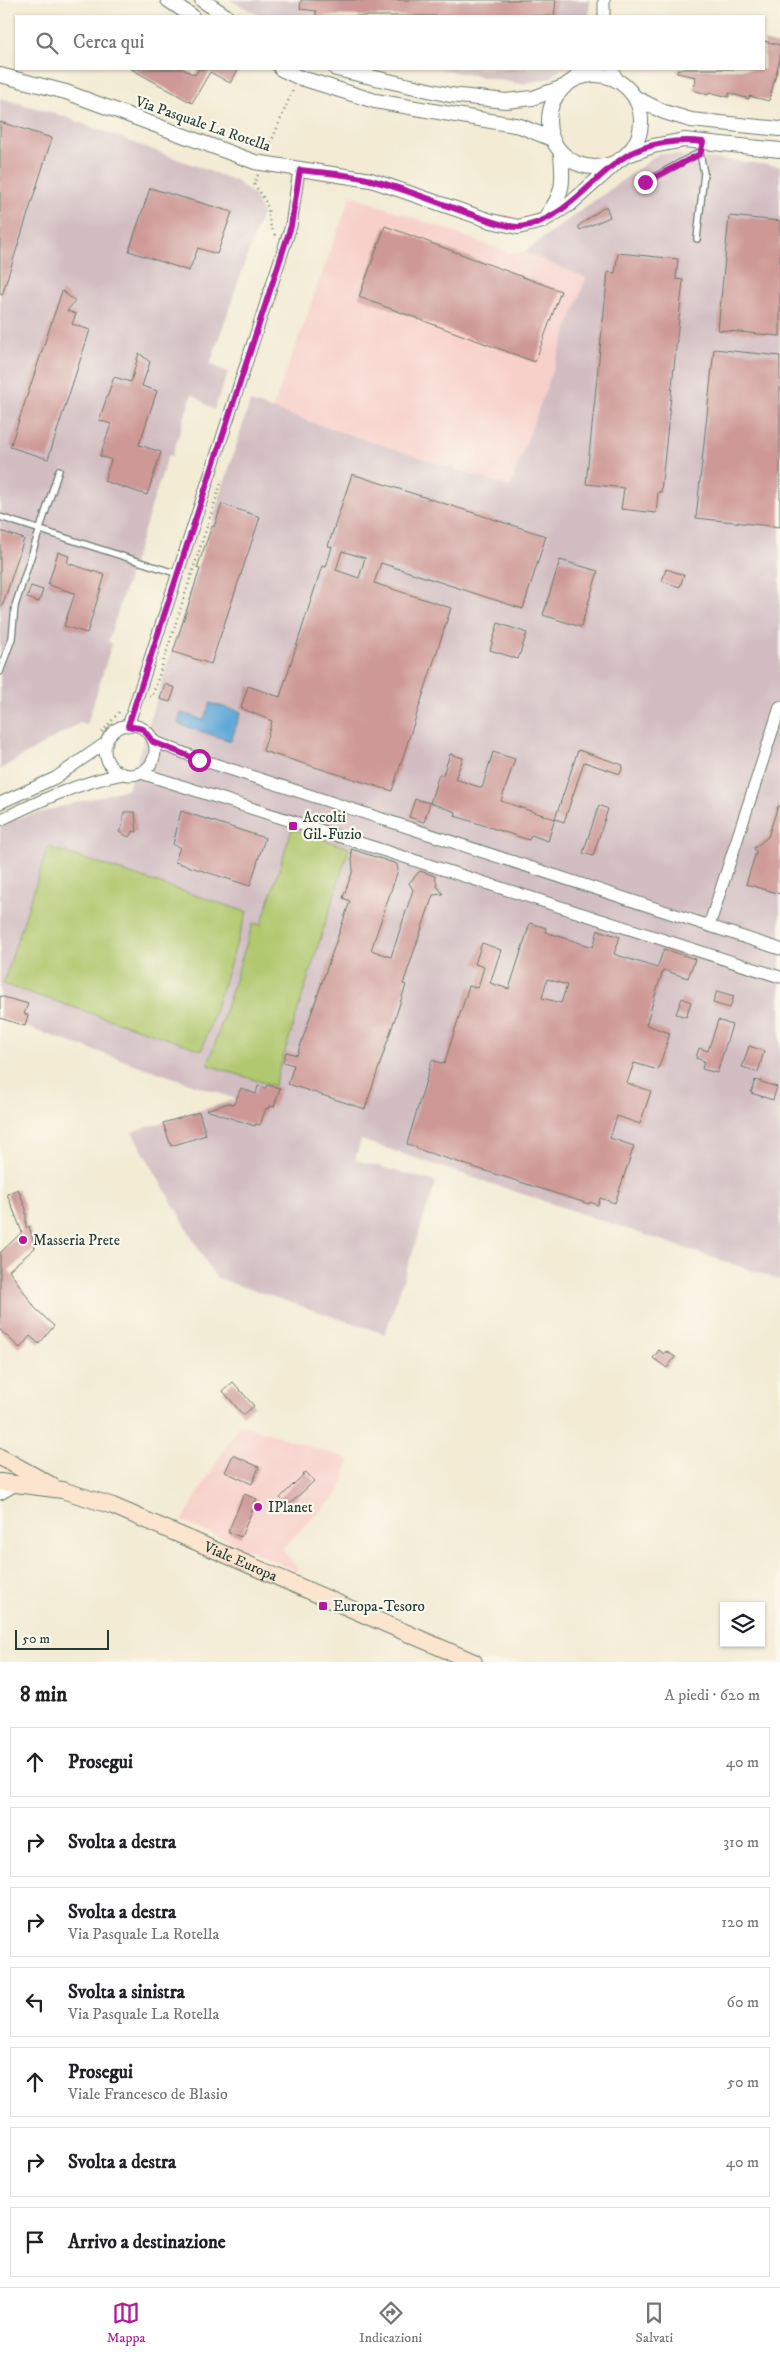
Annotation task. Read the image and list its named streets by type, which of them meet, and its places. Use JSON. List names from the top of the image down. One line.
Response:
{"streets":{"main road":["Viale Europa"],"street":["Via Pasquale La Rotella"]},"places":{"transit":["Accolti Gil-Fuzio","Europa-Tesoro"],"other":["Masseria Prete","IPlanet"]},"scale_bar":"50 m","page":{"search":"Cerca qui","scale":"50 m","heading":["8 min","A piedi · 620 m"],"list":[["Prosegui","40 m"],["Svolta a destra","310 m"],["Svolta a destra","Via Pasquale La Rotella","120 m"],["Svolta a sinistra","Via Pasquale La Rotella","60 m"],["Prosegui","Viale Francesco de Blasio","50 m"],["Svolta a destra","40 m"],"Arrivo a destinazione"],"nav":["Mappa","Indicazioni","Salvati"]}}
